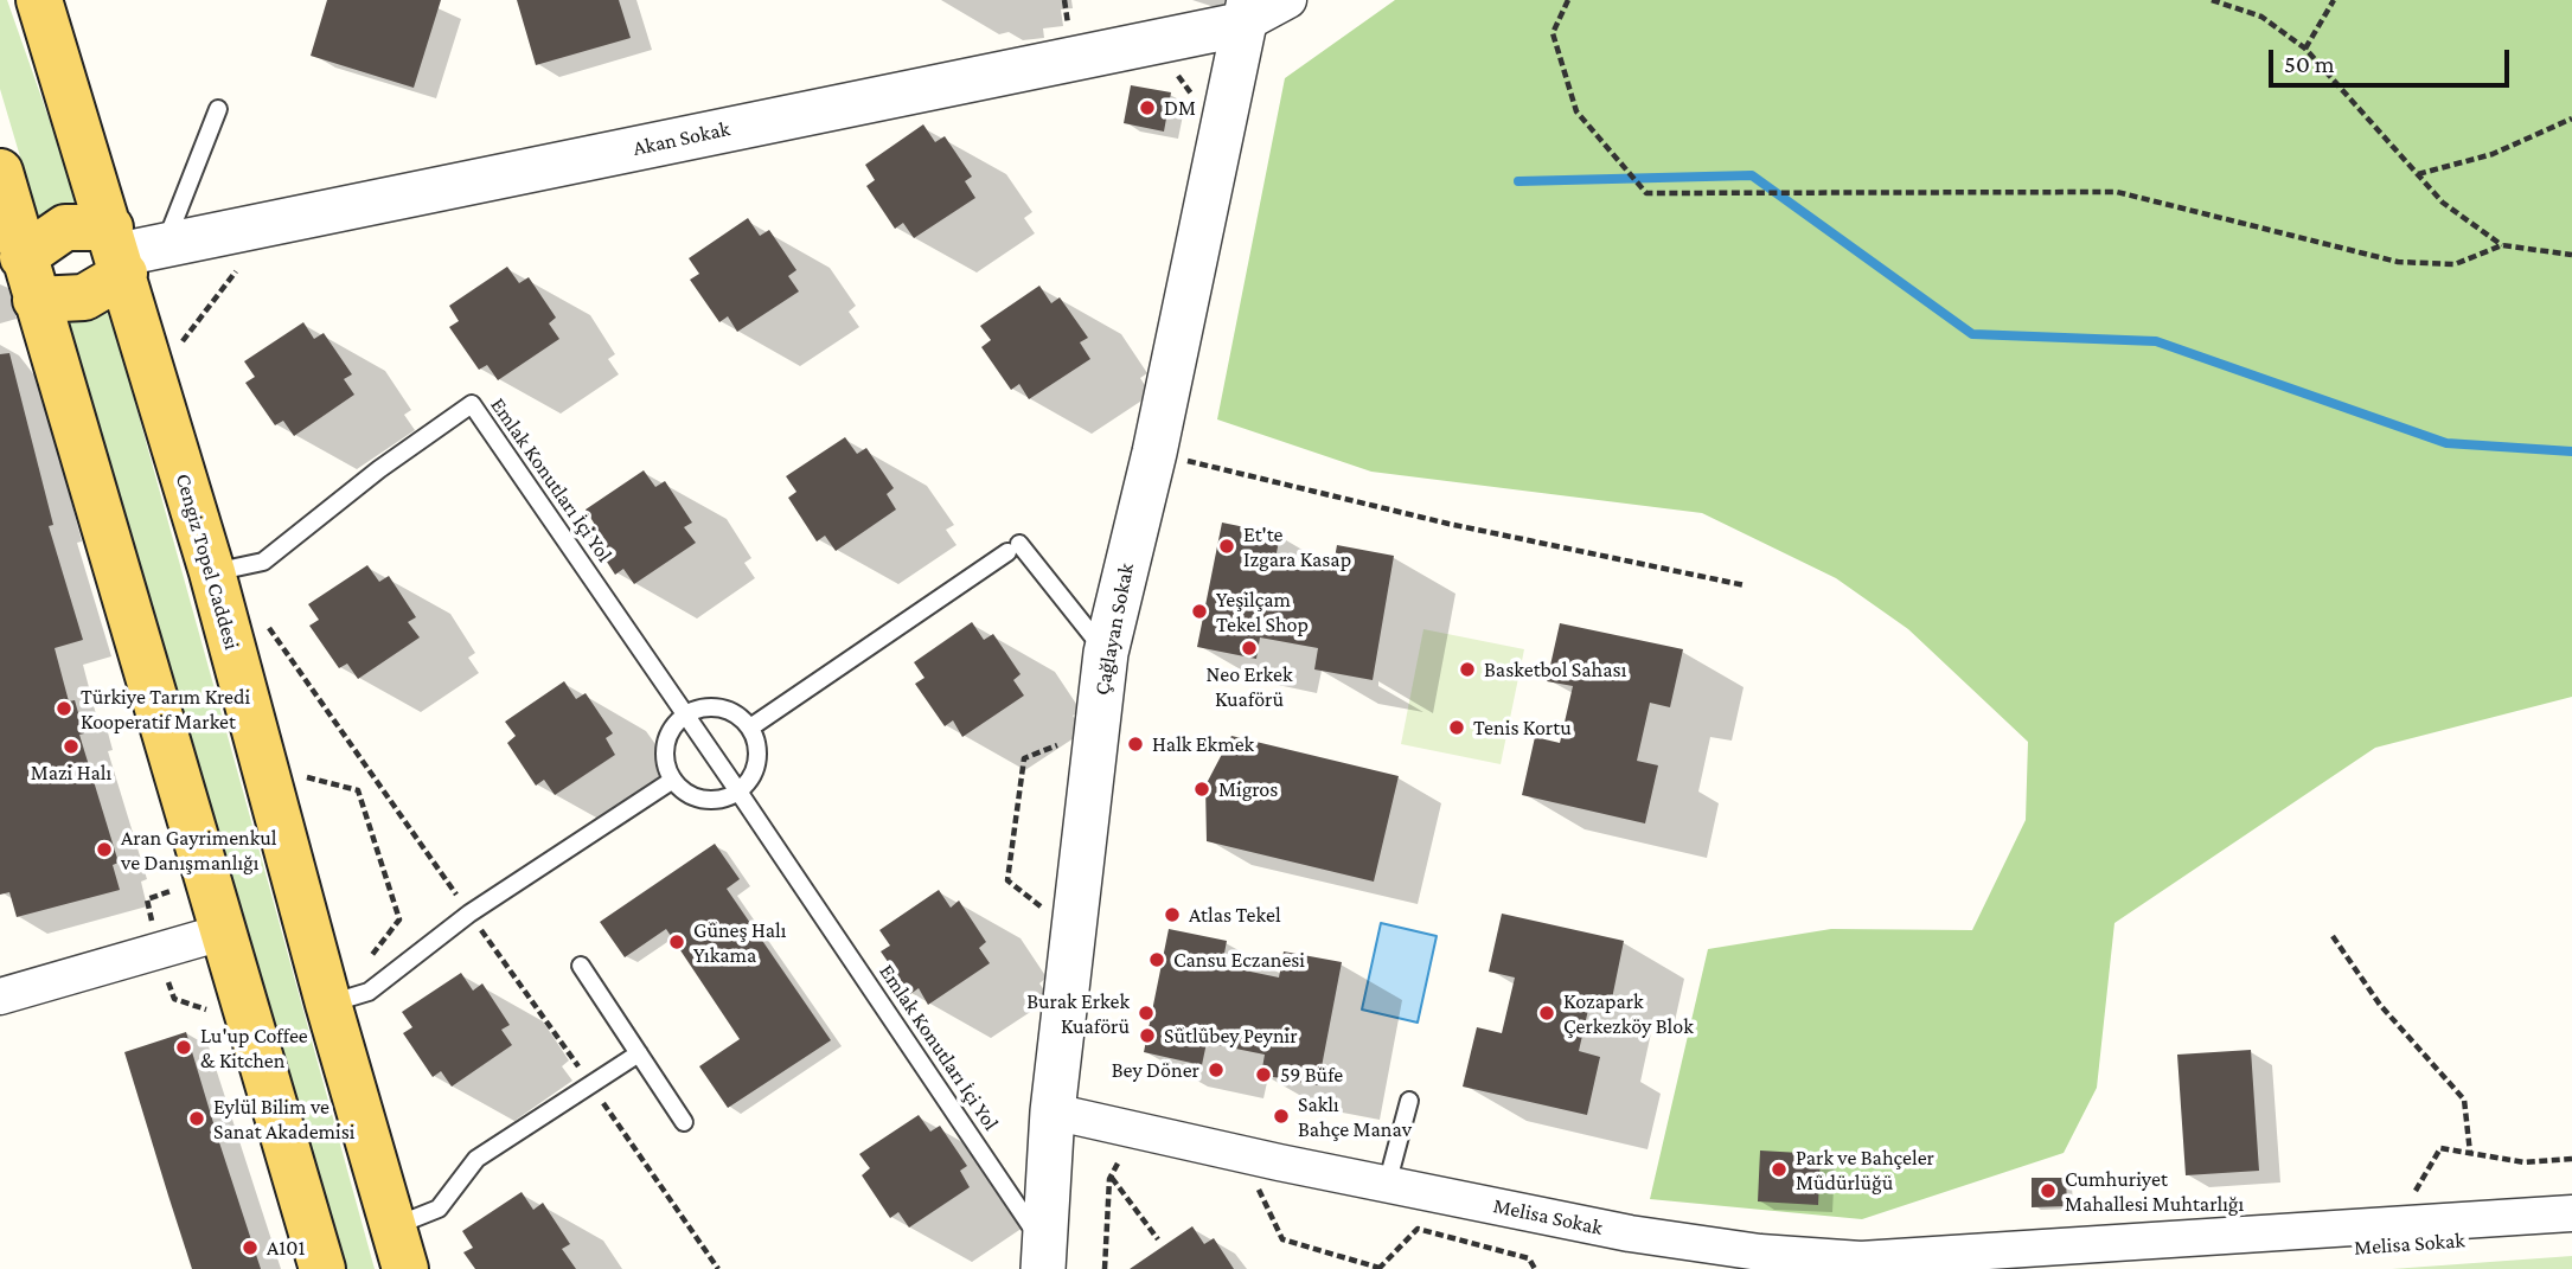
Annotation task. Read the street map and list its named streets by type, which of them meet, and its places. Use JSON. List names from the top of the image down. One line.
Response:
{"streets":{"main road":["Cengiz Topel Caddesi"],"street":["Akan Sokak","Çağlayan Sokak","Melisa Sokak"],"lane":["Emlak Konutları İçi Yol"]},"crossings":[["Akan Sokak","Cengiz Topel Caddesi"],["Akan Sokak","Çağlayan Sokak"],["Emlak Konutları İçi Yol","Cengiz Topel Caddesi"],["Emlak Konutları İçi Yol","Çağlayan Sokak"],["Çağlayan Sokak","Melisa Sokak"]],"places":["DM","Et'te Izgara Kasap","Yeşilçam Tekel Shop","Neo Erkek Kuaförü","Basketbol Sahası","Türkiye Tarım Kredi Kooperatif Market","Tenis Kortu","Halk Ekmek","Mazi Halı","Migros","Aran Gayrimenkul ve Danışmanlığı","Atlas Tekel","Güneş Halı Yıkama","Cansu Eczanesi","Burak Erkek Kuaförü","Kozapark Çerkezköy Blok","Sütlübey Peynir","Lu'up Coffee & Kitchen","Bey Döner","59 Büfe","Saklı Bahçe Manav","Eylül Bilim ve Sanat Akademisi","Park ve Bahçeler Müdürlüğü","Cumhuriyet Mahallesi Muhtarlığı","A101"],"scale_bar":"50 m"}
